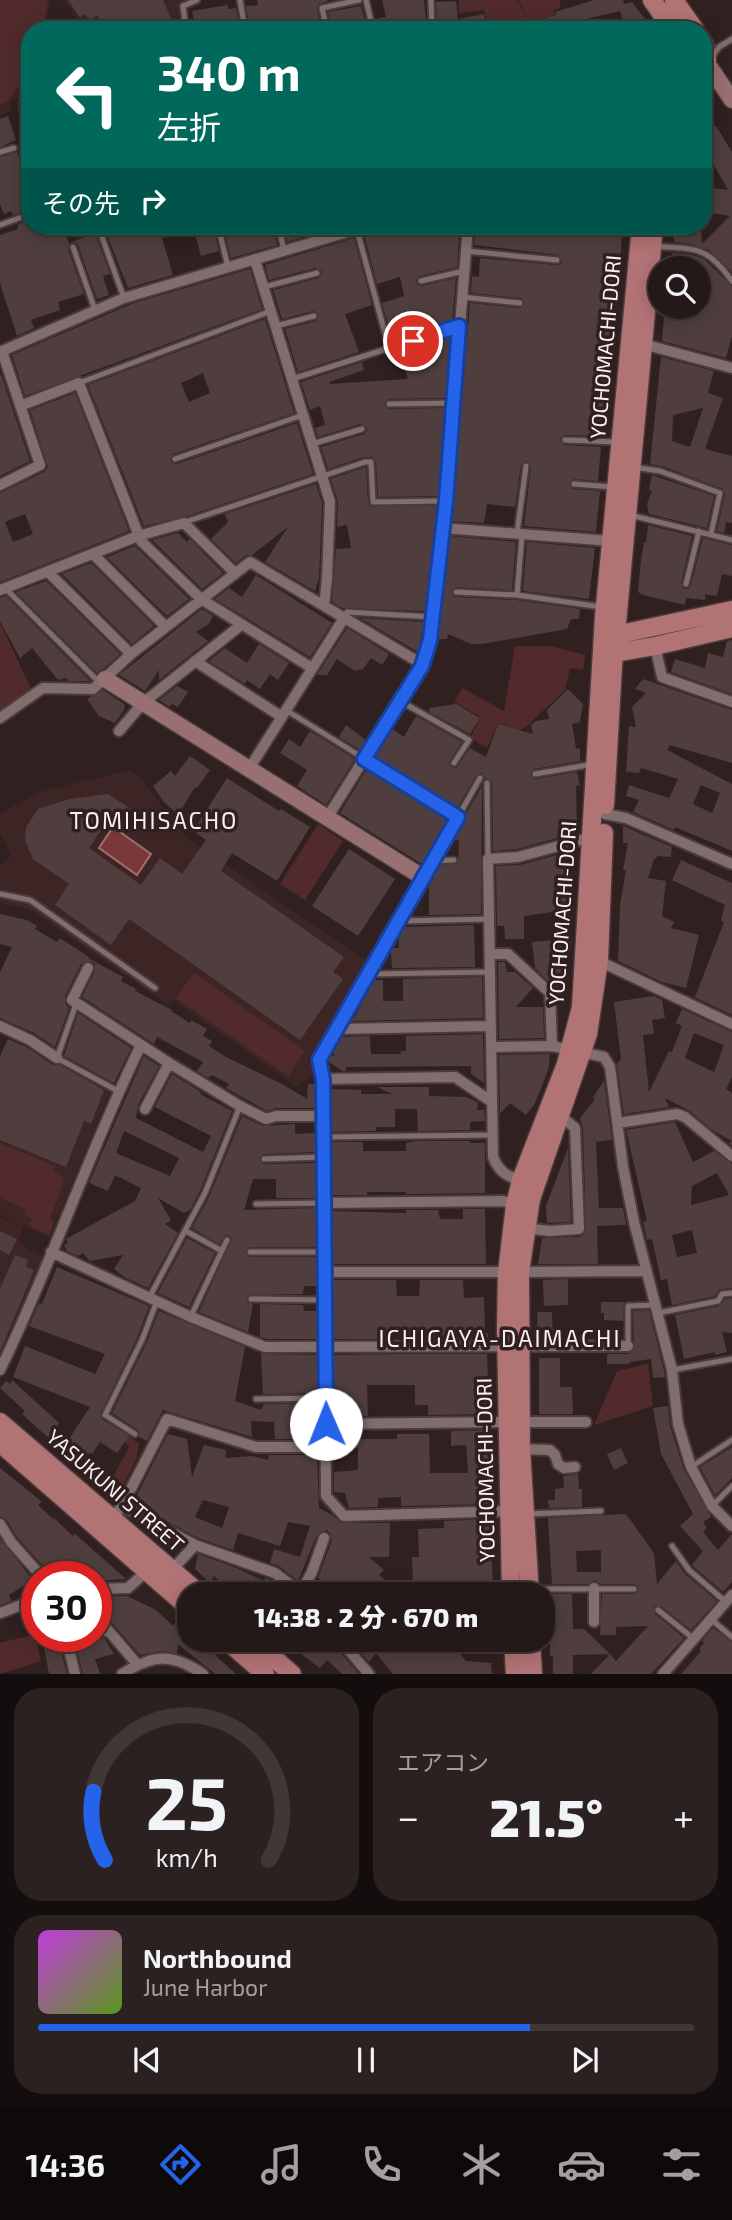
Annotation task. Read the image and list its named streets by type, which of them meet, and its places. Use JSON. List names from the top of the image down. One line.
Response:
{"streets":{"main road":["YOCHOMACHI-DORI","YASUKUNI STREET"]},"districts":["TOMIHISACHO","ICHIGAYA-DAIMACHI"],"page":{"turn":["340 m","左折"],"then":"その先","limit":"30","trip":"14:38 · 2 分 · 670 m","tile":"エアコン","heat":["−","21.5°","+"],"song":["Northbound","June Harbor"],"tabs":"14:36","gauge":["25","km/h"]}}
